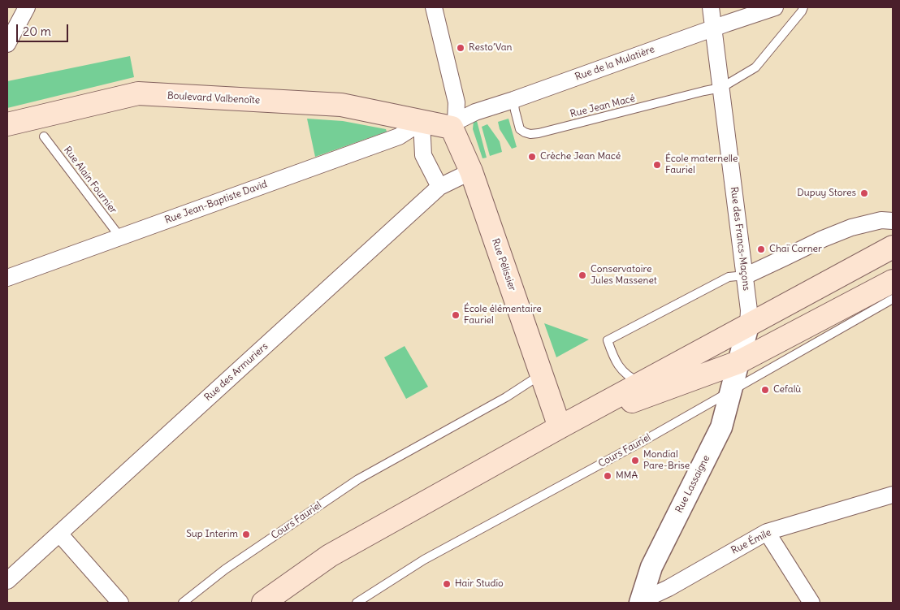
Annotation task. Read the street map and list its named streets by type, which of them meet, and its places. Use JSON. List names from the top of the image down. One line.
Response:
{"streets":{"main road":["Boulevard Valbenoîte","Rue Pélissier"],"street":["Rue de la Mulatière","Rue Jean-Baptiste David","Rue des Francs-Maçons","Rue des Armuriers","Rue Lassaigne","Rue Émile"],"lane":["Rue Jean Macé","Rue Alain Fournier","Cours Fauriel"]},"crossings":[["Rue de la Mulatière","Boulevard Valbenoîte"],["Rue de la Mulatière","Rue Jean Macé"],["Rue de la Mulatière","Rue des Francs-Maçons"],["Rue de la Mulatière","Rue Pélissier"],["Boulevard Valbenoîte","Rue Jean-Baptiste David"],["Boulevard Valbenoîte","Rue Pélissier"],["Rue Jean Macé","Rue des Francs-Maçons"],["Rue Alain Fournier","Rue Jean-Baptiste David"],["Rue Pélissier","Rue des Armuriers"],["Rue Pélissier","Cours Fauriel"],["Cours Fauriel","Rue Lassaigne"],["Rue Lassaigne","Rue Émile"]],"places":["Resto’Van","Crèche Jean Macé","École maternelle Fauriel","Dupuy Stores","Chaï Corner","Conservatoire Jules Massenet","École élémentaire Fauriel","Cefalù","Mondial Pare-Brise","MMA","Sup Interim","Hair Studio"],"scale_bar":"20 m"}
